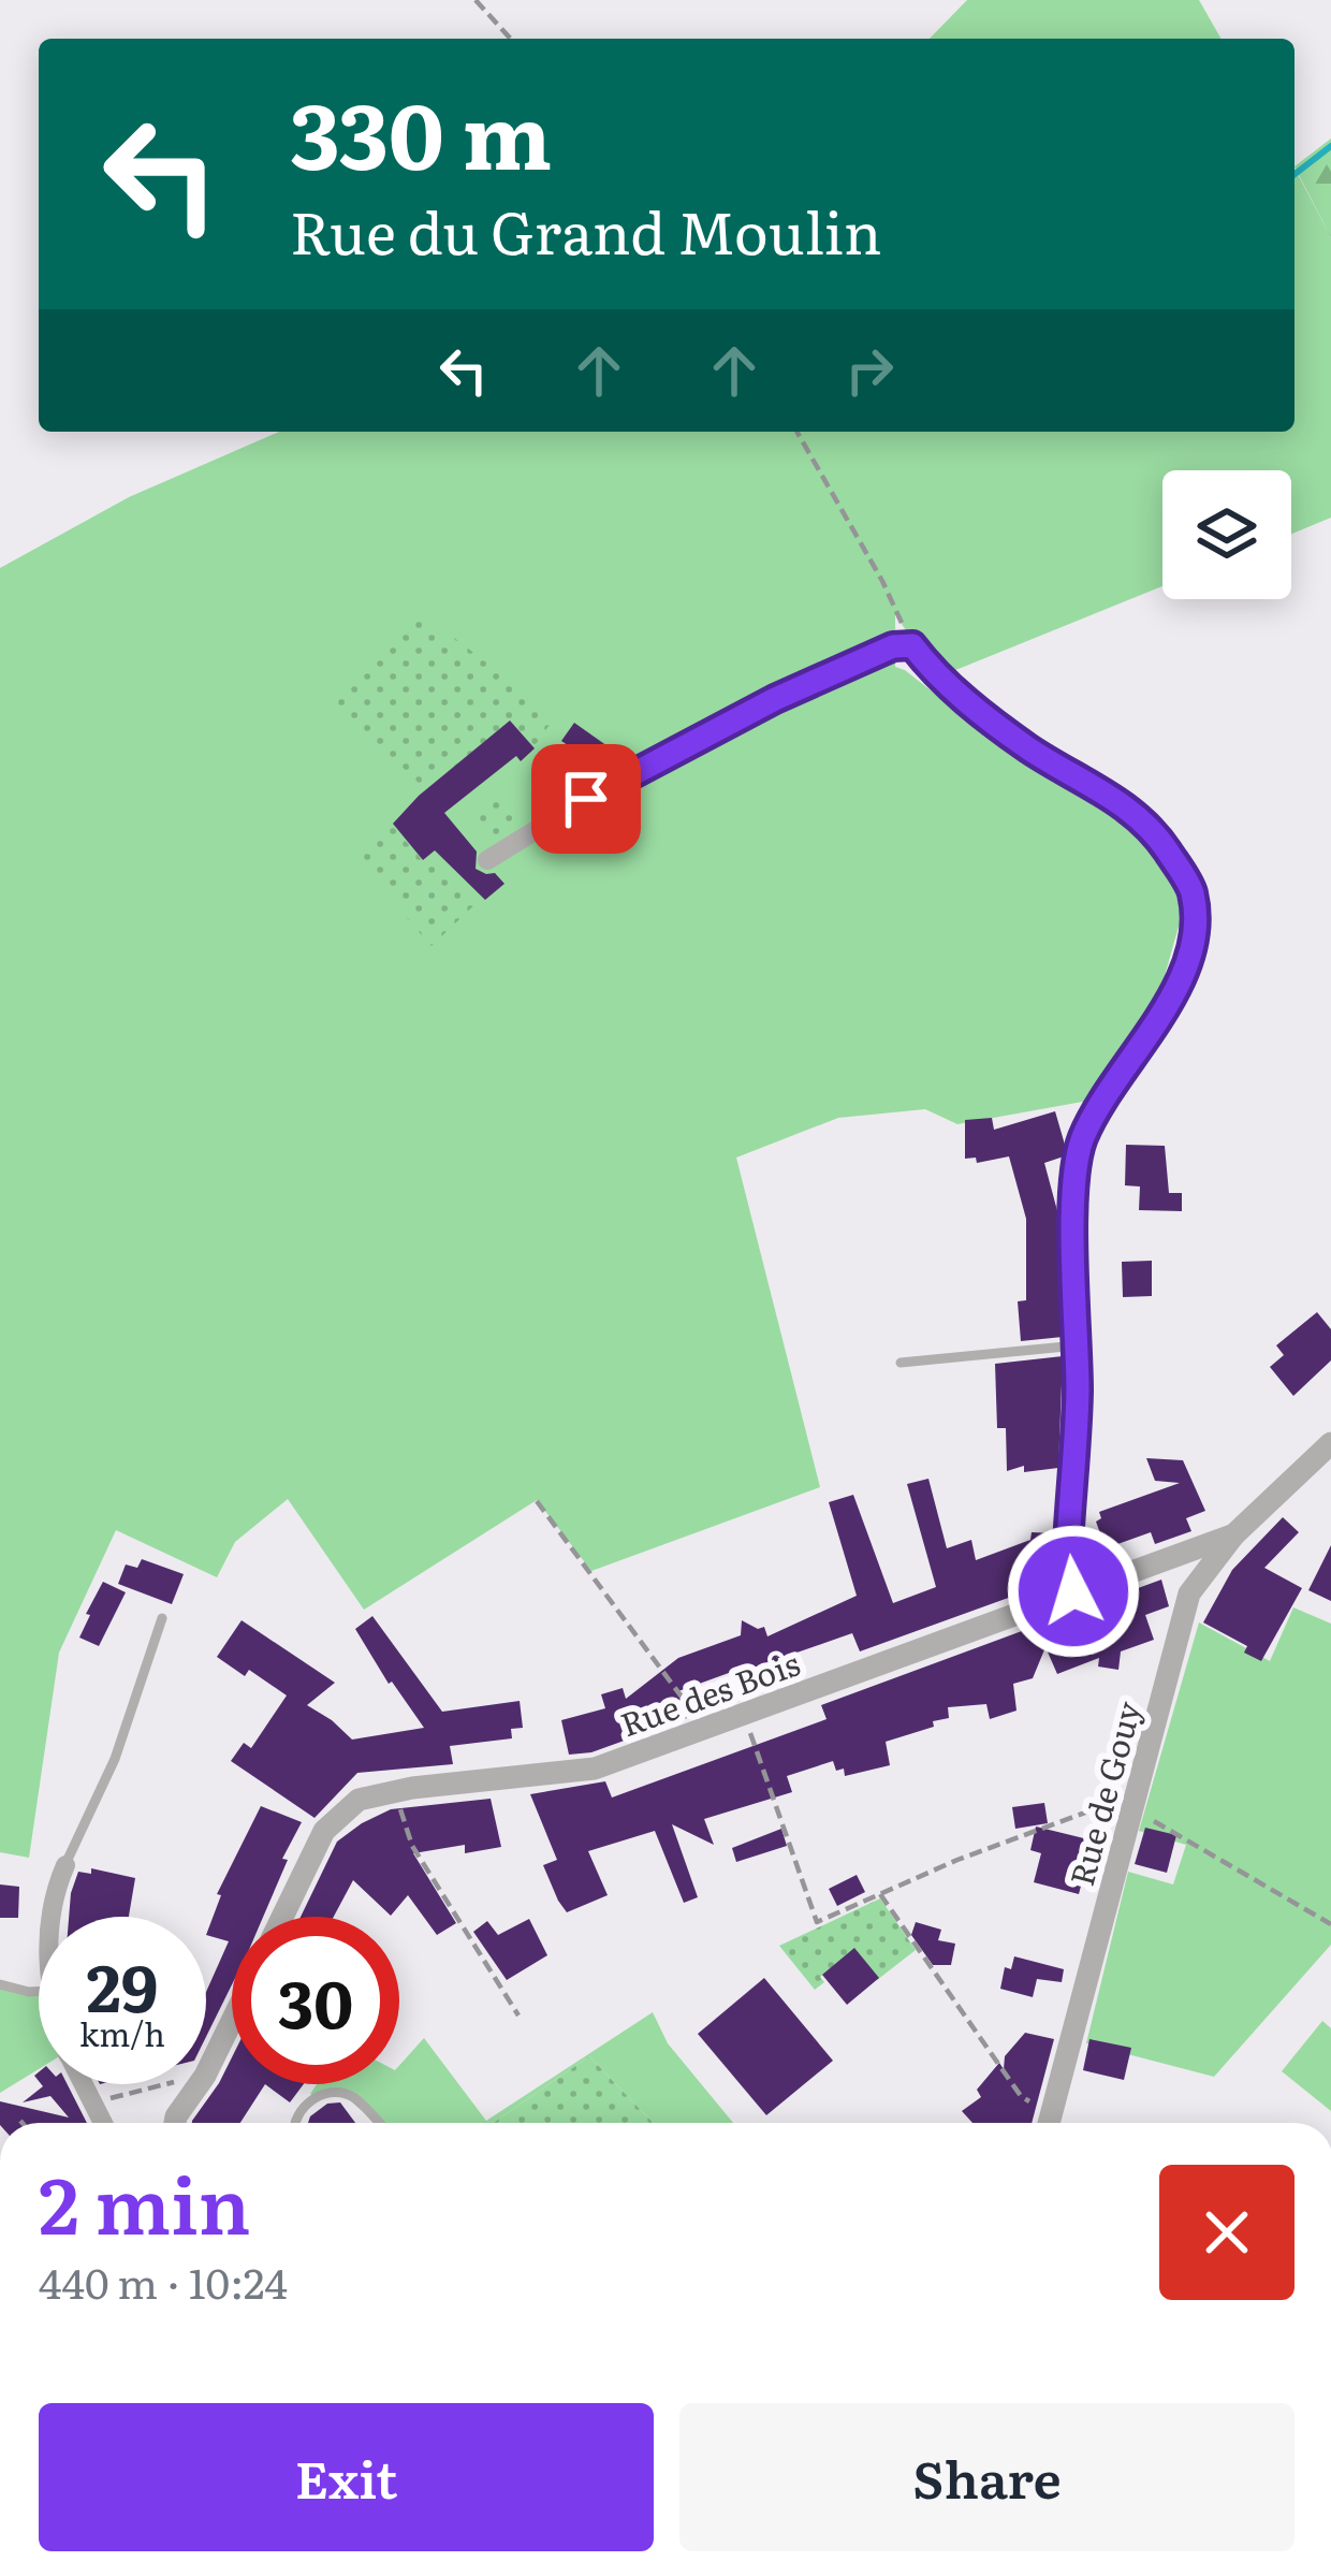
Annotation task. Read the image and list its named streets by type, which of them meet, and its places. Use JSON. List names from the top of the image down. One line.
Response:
{"streets":{"street":["Rue des Bois","Rue de Gouy"]},"crossings":[["Rue des Bois","Rue de Gouy"]],"page":{"turn":["330 m","Rue du Grand Moulin"],"speed":"29 km/h","limit":"30","heading":["2 min","440 m · 10:24"],"buttons":["Exit","Share"]}}
